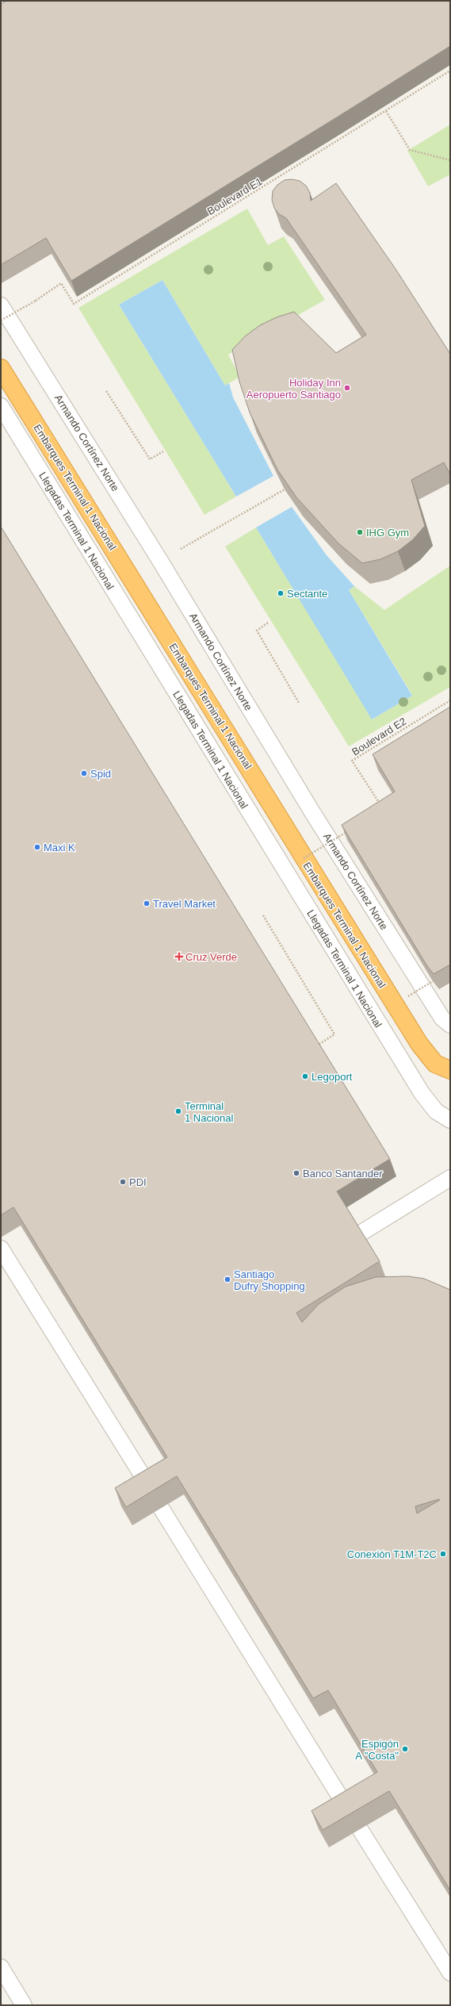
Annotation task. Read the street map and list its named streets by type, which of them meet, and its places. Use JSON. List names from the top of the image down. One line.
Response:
{"streets":{"highway":["Embarques Terminal 1 Nacional"],"lane":["Armando Cortínez Norte","Llegadas Terminal 1 Nacional"],"path":["Boulevard E1","Boulevard E2"]},"places":{"other":["Holiday Inn Aeropuerto Santiago","IHG Gym","Sectante","Spid","Maxi K","Travel Market","Legoport","Terminal 1 Nacional","Banco Santander","PDI","Santiago Dufry Shopping","Conexión T1M-T2C","Espigón A \"Costa\""],"health":["Cruz Verde"]}}
